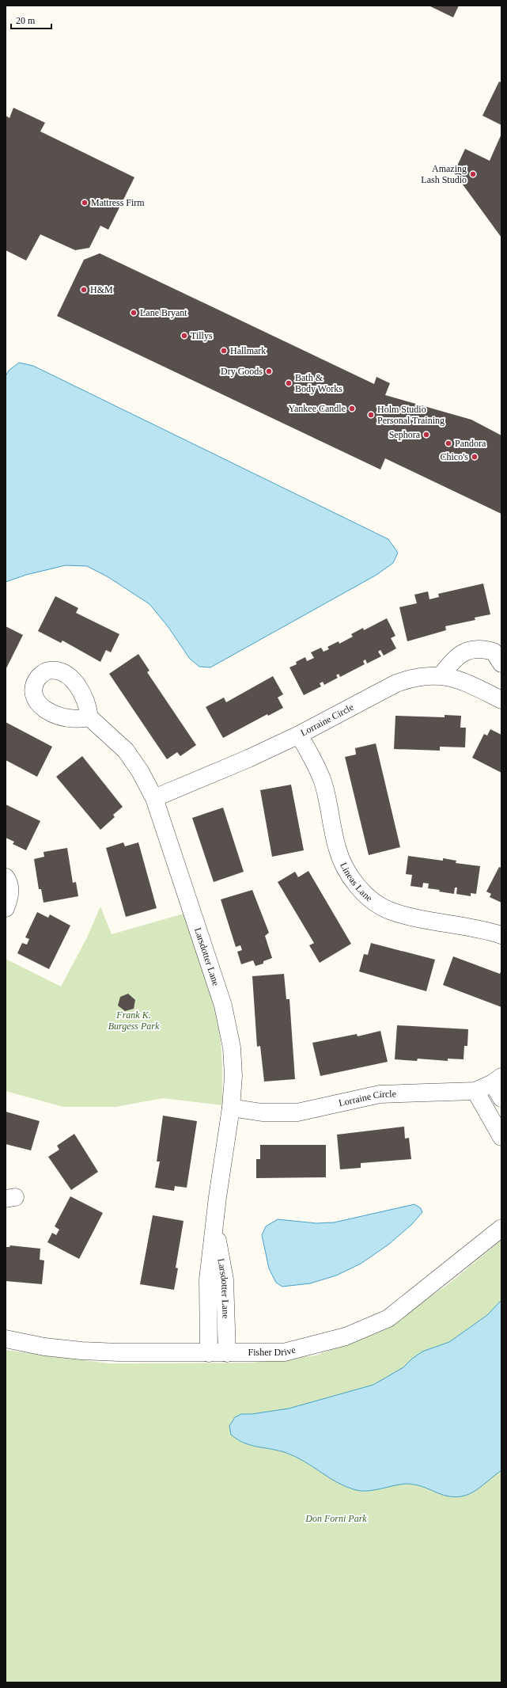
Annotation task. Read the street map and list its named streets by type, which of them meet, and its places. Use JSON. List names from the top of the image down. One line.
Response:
{"streets":{"street":["Lorraine Circle","Lineas Lane","Larsdotter Lane","Fisher Drive"]},"crossings":[["Lorraine Circle","Lineas Lane"],["Lorraine Circle","Larsdotter Lane"],["Larsdotter Lane","Fisher Drive"]],"parks":["Frank K. Burgess Park","Don Forni Park"],"places":["Amazing Lash Studio","Mattress Firm","H&M","Lane Bryant","Tillys","Hallmark","Dry Goods","Bath & Body Works","Yankee Candle","Holm Studio Personal Training","Sephora","Pandora","Chico's"],"scale_bar":"20 m"}
